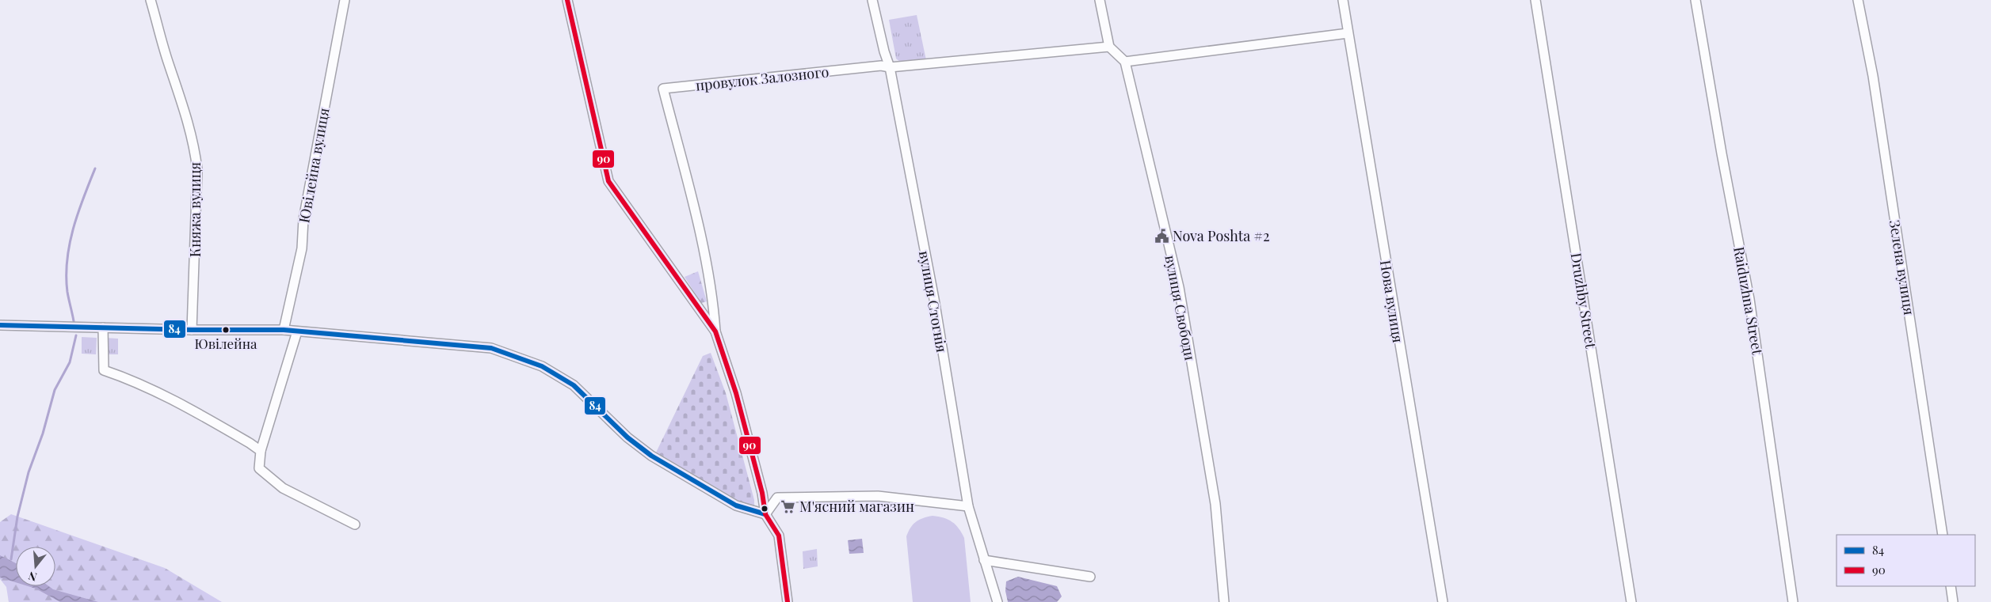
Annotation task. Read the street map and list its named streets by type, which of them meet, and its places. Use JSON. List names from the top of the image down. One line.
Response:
{"streets":{"street":["провулок Залозного","Ювілейна вулиця","Княжа вулиця","Зелена вулиця","Druzhby Street","Raiduzhna Street","вулиця Стогнія","Нова вулиця","вулиця Свободи"]},"crossings":[["провулок Залозного","вулиця Стогнія"]],"places":{"public building":["Nova Poshta #2"],"other":["Ювілейна"],"supermarket":["М'ясний магазин"]},"lines":["transit line 90","transit line 84"],"legend":["84","90"],"north":"bottom"}
